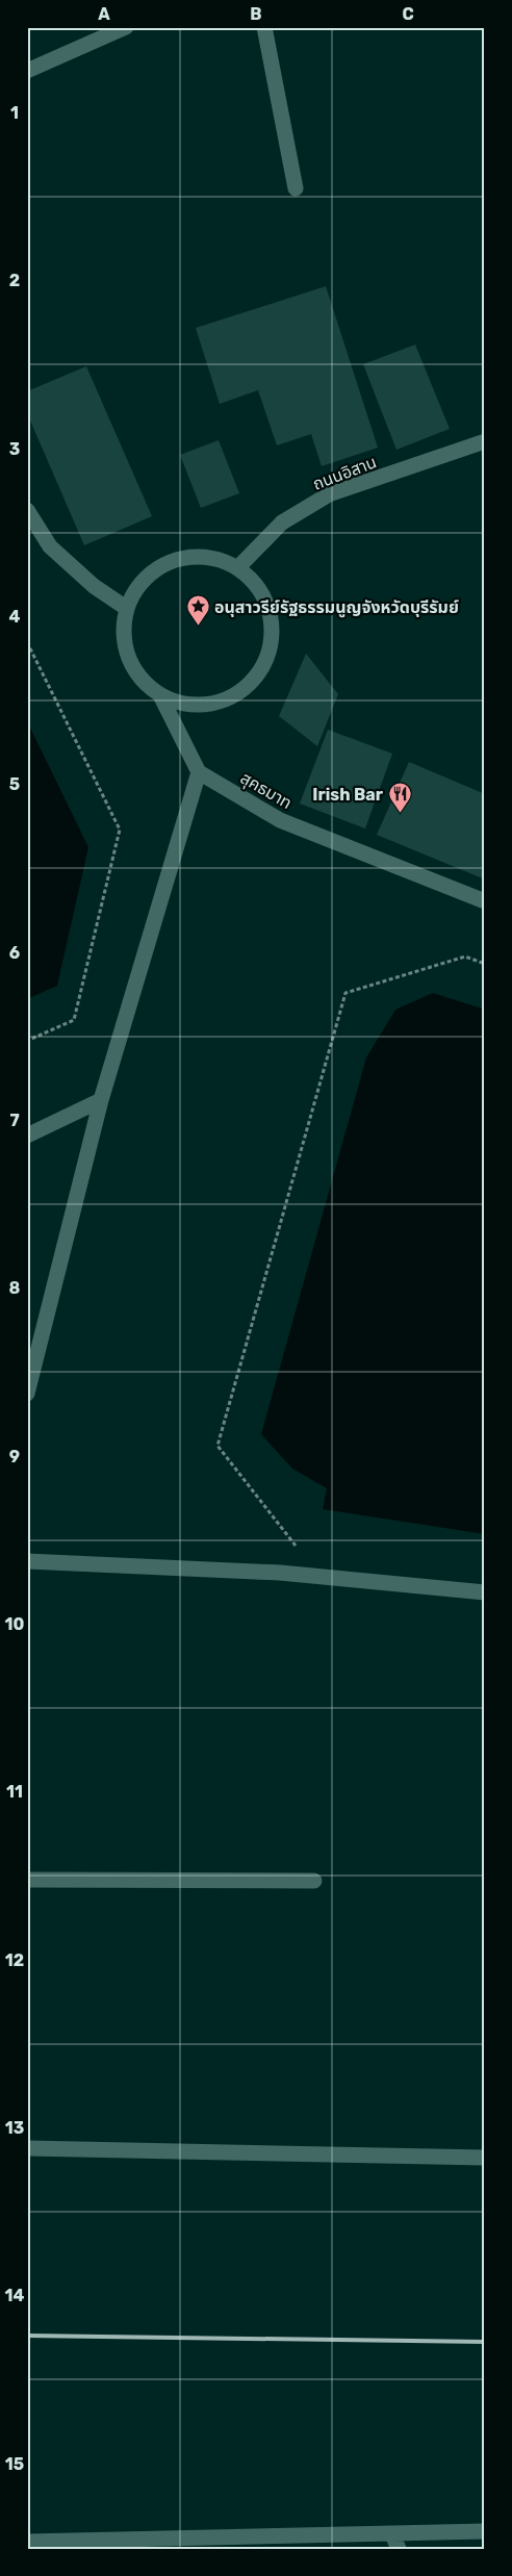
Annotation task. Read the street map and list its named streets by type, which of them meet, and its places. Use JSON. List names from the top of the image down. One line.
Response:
{"streets":{"street":["ถนนอิสาน","สุคธมาท"]},"places":{"place":["อนุสาวรีย์รัฐธรรมนูญจังหวัดบุรีรัมย์"],"restaurant":["Irish Bar"]},"grid":{"columns":["A","B","C"],"rows":["1","2","3","4","5","6","7","8","9","10","11","12","13","14","15"]}}
